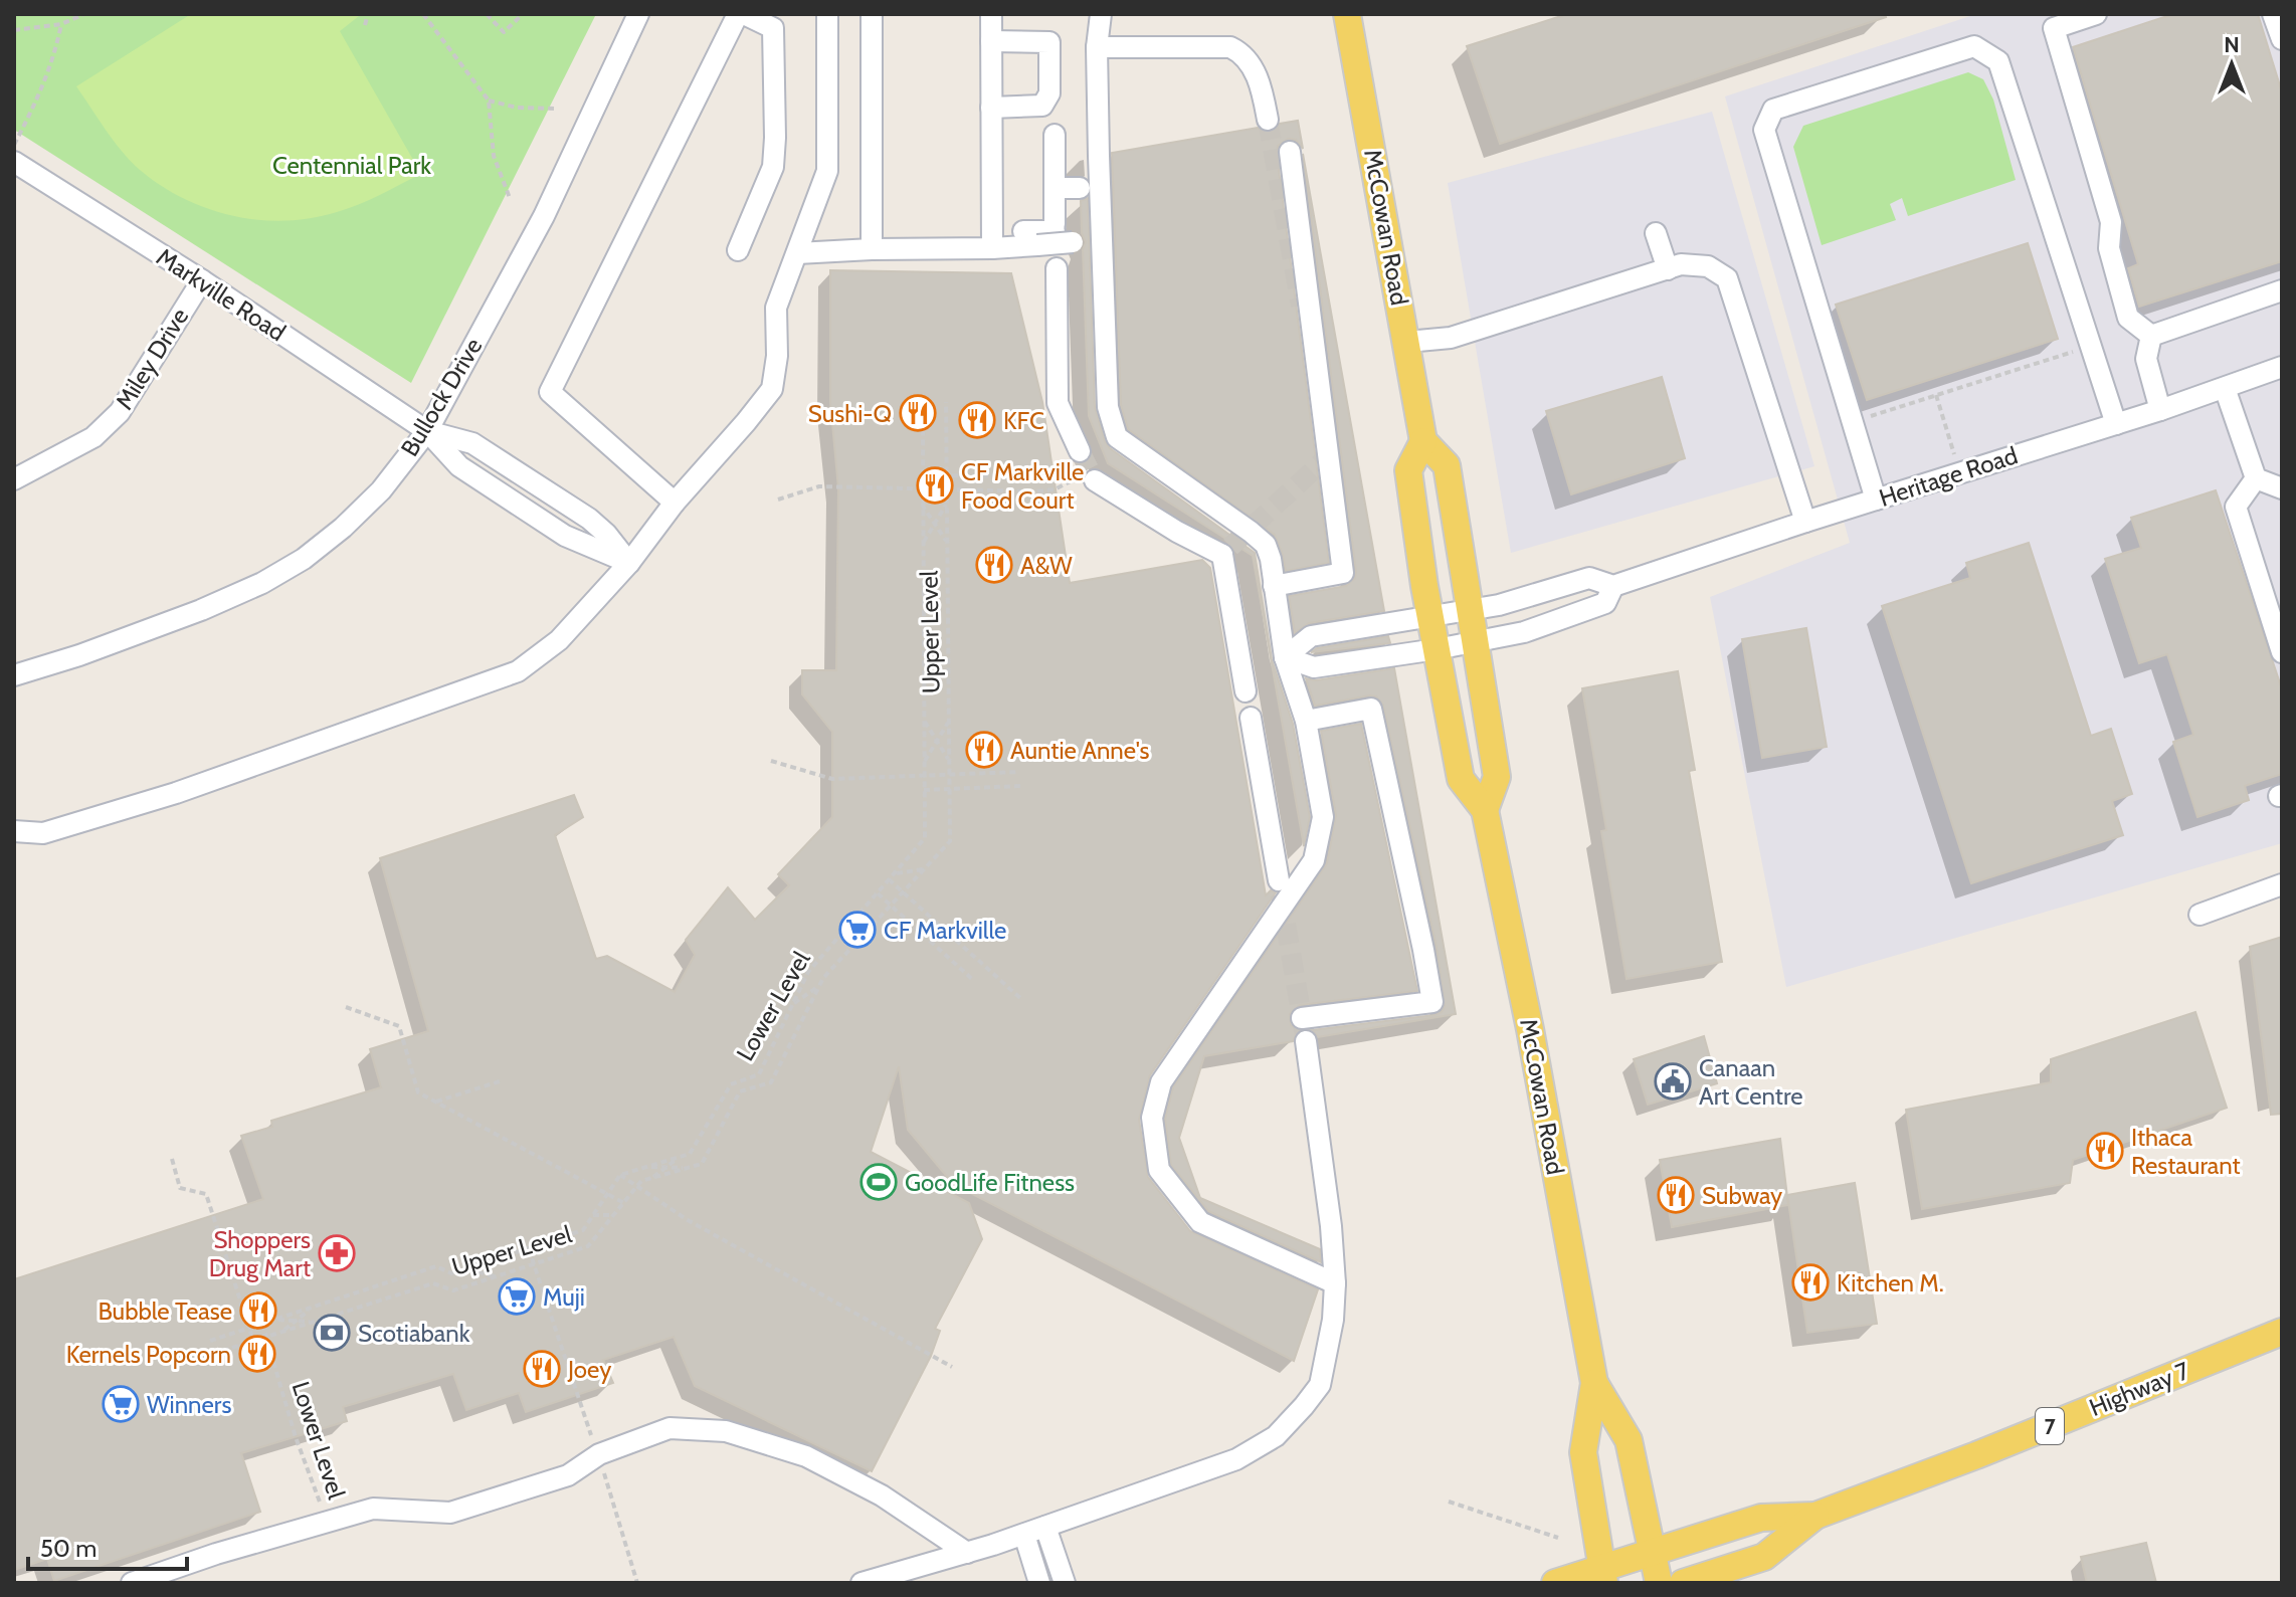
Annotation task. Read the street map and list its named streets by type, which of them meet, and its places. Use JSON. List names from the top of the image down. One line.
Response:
{"streets":{"main road":["McCowan Road","Highway 7","7"],"street":["Markville Road","Miley Drive","Bullock Drive","Heritage Road"],"path":["Upper Level","Lower Level"]},"crossings":[["McCowan Road","Heritage Road"],["McCowan Road","Highway 7"],["Markville Road","Miley Drive"],["Markville Road","Bullock Drive"],["Upper Level","Lower Level"]],"parks":["Centennial Park"],"places":{"restaurant":["Sushi-Q","KFC","CF Markville Food Court","A&W","Auntie Anne's","Ithaca Restaurant","Subway","Kitchen M.","Bubble Tease","Kernels Popcorn","Joey"],"supermarket":["CF Markville","Muji","Winners"],"public building":["Canaan Art Centre"],"sports":["GoodLife Fitness"],"pharmacy":["Shoppers Drug Mart"],"bank":["Scotiabank"]},"scale_bar":"50 m","north":"top"}
